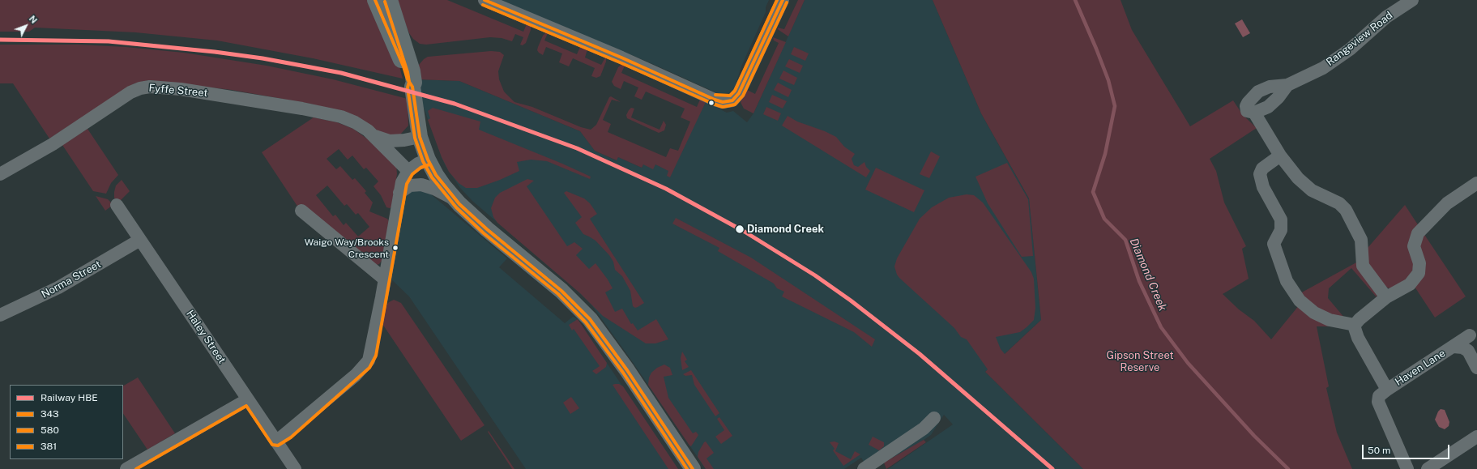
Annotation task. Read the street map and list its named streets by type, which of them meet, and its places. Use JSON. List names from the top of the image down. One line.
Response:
{"streets":{"street":["Rangeview Road","Fyffe Street","Norma Street","Haley Street","Haven Lane"]},"crossings":[["Norma Street","Haley Street"]],"water":["Diamond Creek"],"parks":["Gipson Street Reserve"],"places":["Diamond Creek","Waigo Way/Brooks Crescent"],"lines":["transit line 343","transit line 381","transit line 580","rail line HBE"],"legend":["Railway HBE","343","580","381"],"scale_bar":"50 m","north":"top right"}
